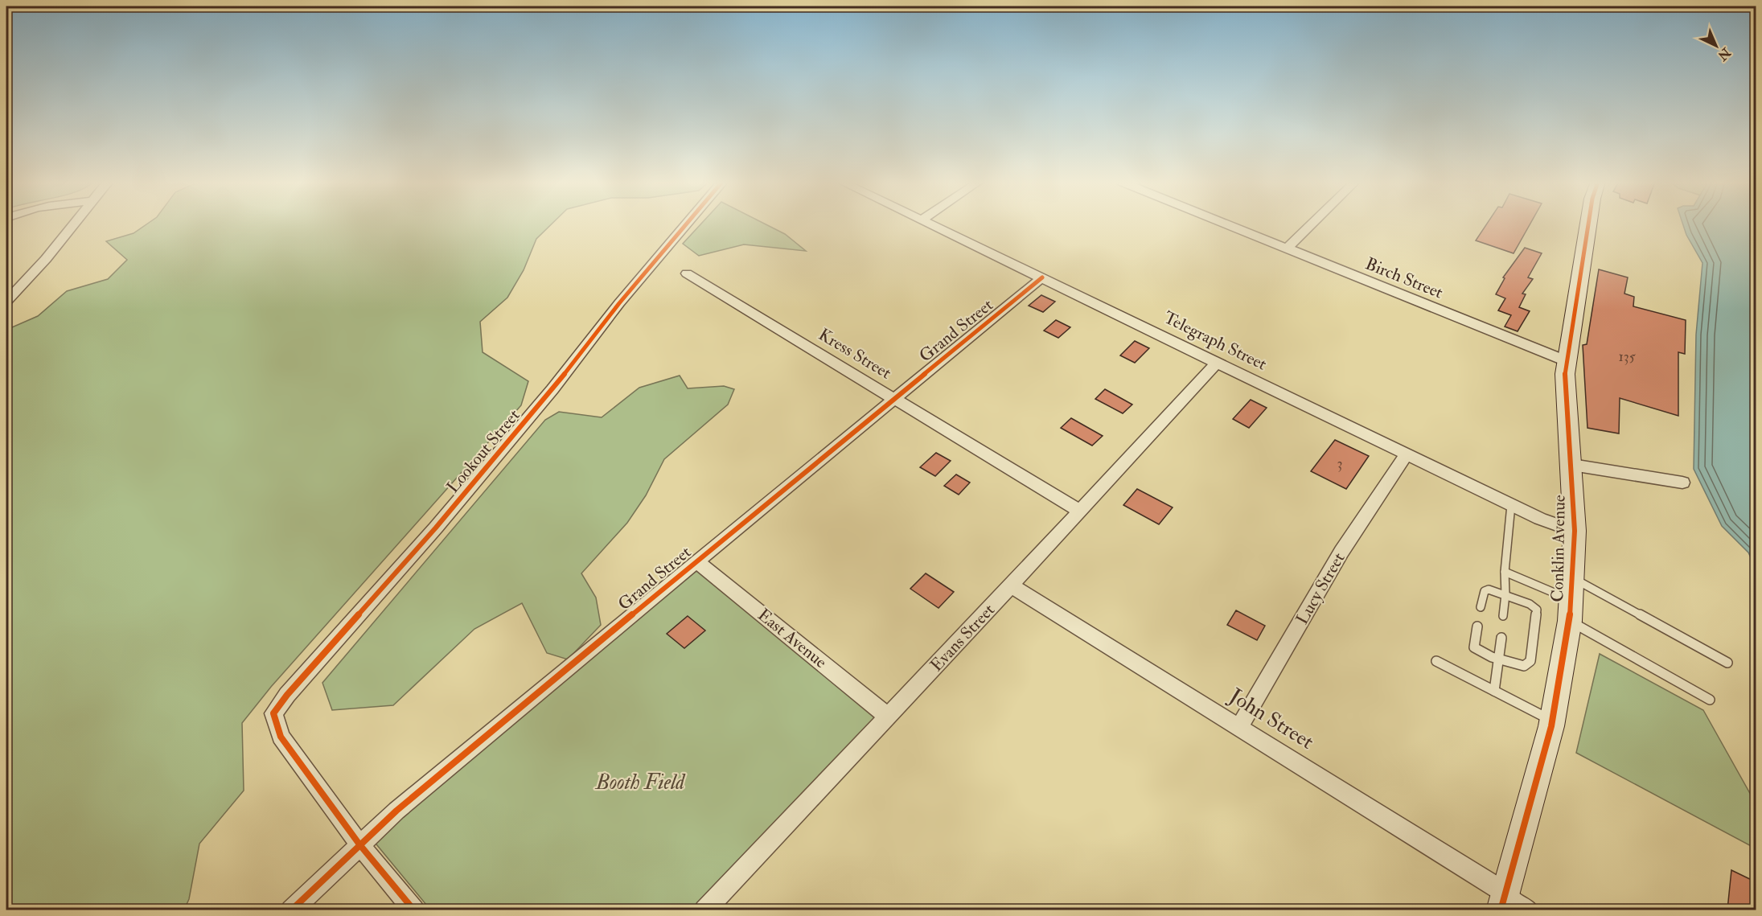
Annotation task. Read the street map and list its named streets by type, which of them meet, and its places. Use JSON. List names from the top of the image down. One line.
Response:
{"streets":{"main road":["Conklin Avenue"],"street":["Birch Street","Grand Street","Telegraph Street","Kress Street","Lookout Street","Lucy Street","Evans Street","East Avenue","John Street"]},"crossings":[["Birch Street","Conklin Avenue"],["Grand Street","Telegraph Street"],["Grand Street","Kress Street"],["Grand Street","Lookout Street"],["Grand Street","East Avenue"],["Telegraph Street","Conklin Avenue"],["Telegraph Street","Lucy Street"],["Telegraph Street","Evans Street"],["Kress Street","Evans Street"],["Conklin Avenue","John Street"],["Lucy Street","John Street"],["Evans Street","East Avenue"],["Evans Street","John Street"]],"parks":["Booth Field"],"house_numbers":["135","3"],"north":"bottom right"}
